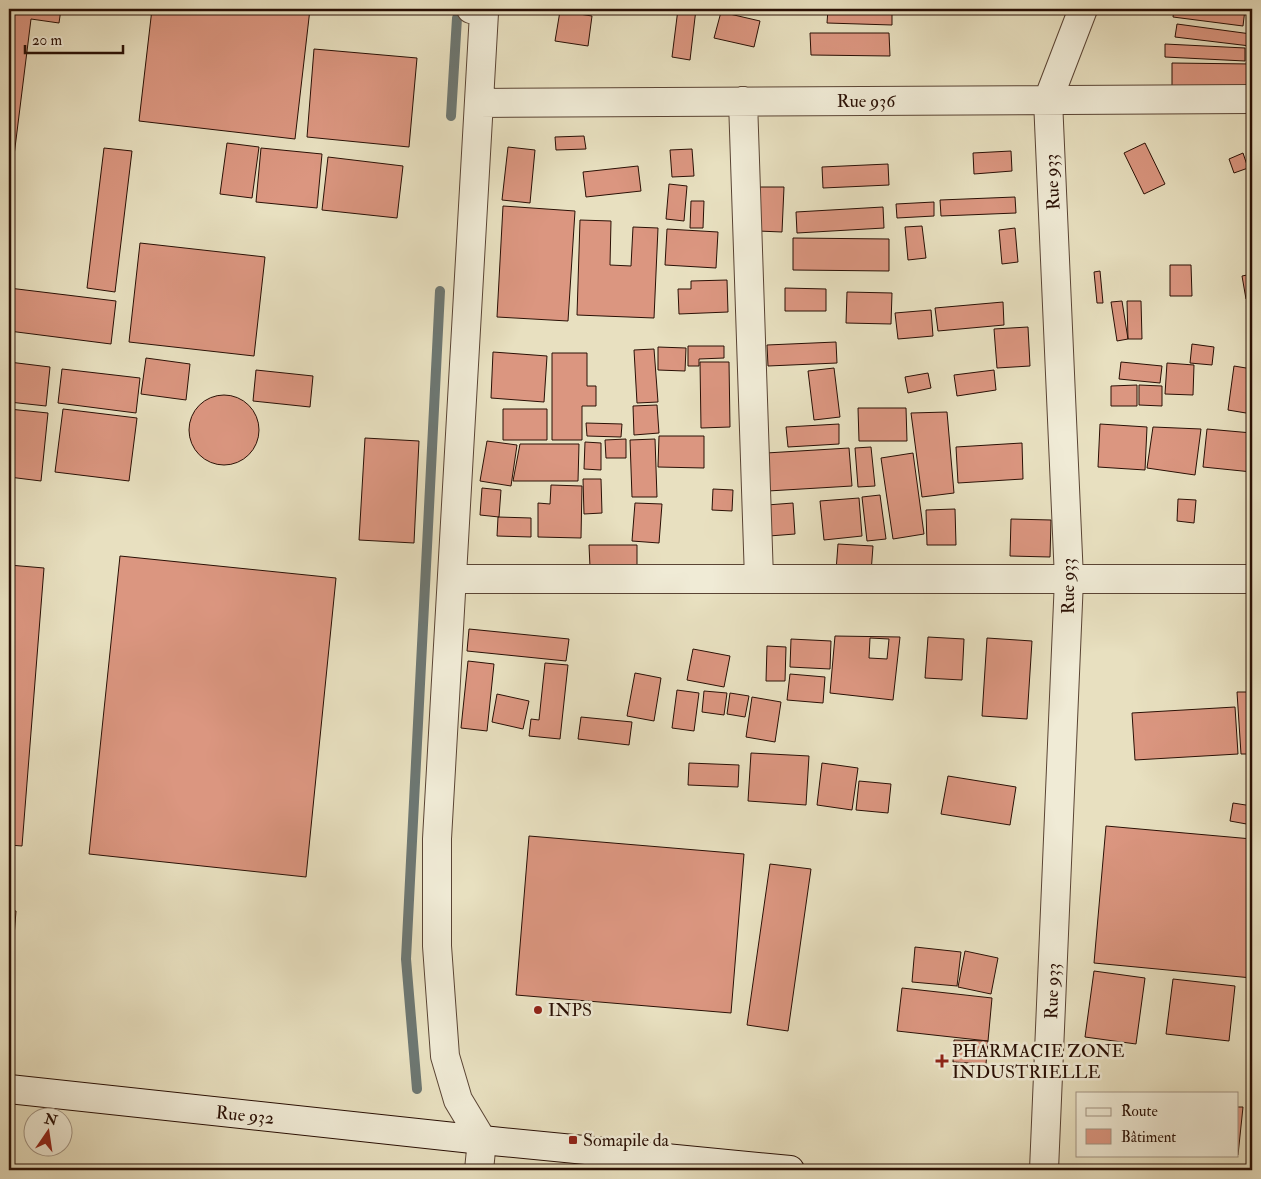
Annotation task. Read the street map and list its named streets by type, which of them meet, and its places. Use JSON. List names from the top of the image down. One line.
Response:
{"streets":{"street":["Rue 936","Rue 933","Rue 932"]},"crossings":[["Rue 936","Rue 933"]],"places":{"other":["INPS"],"health":["PHARMACIE ZONE INDUSTRIELLE"],"transit":["Somapile da"]},"legend":["Route","Bâtiment"],"scale_bar":"20 m","north":"top"}
